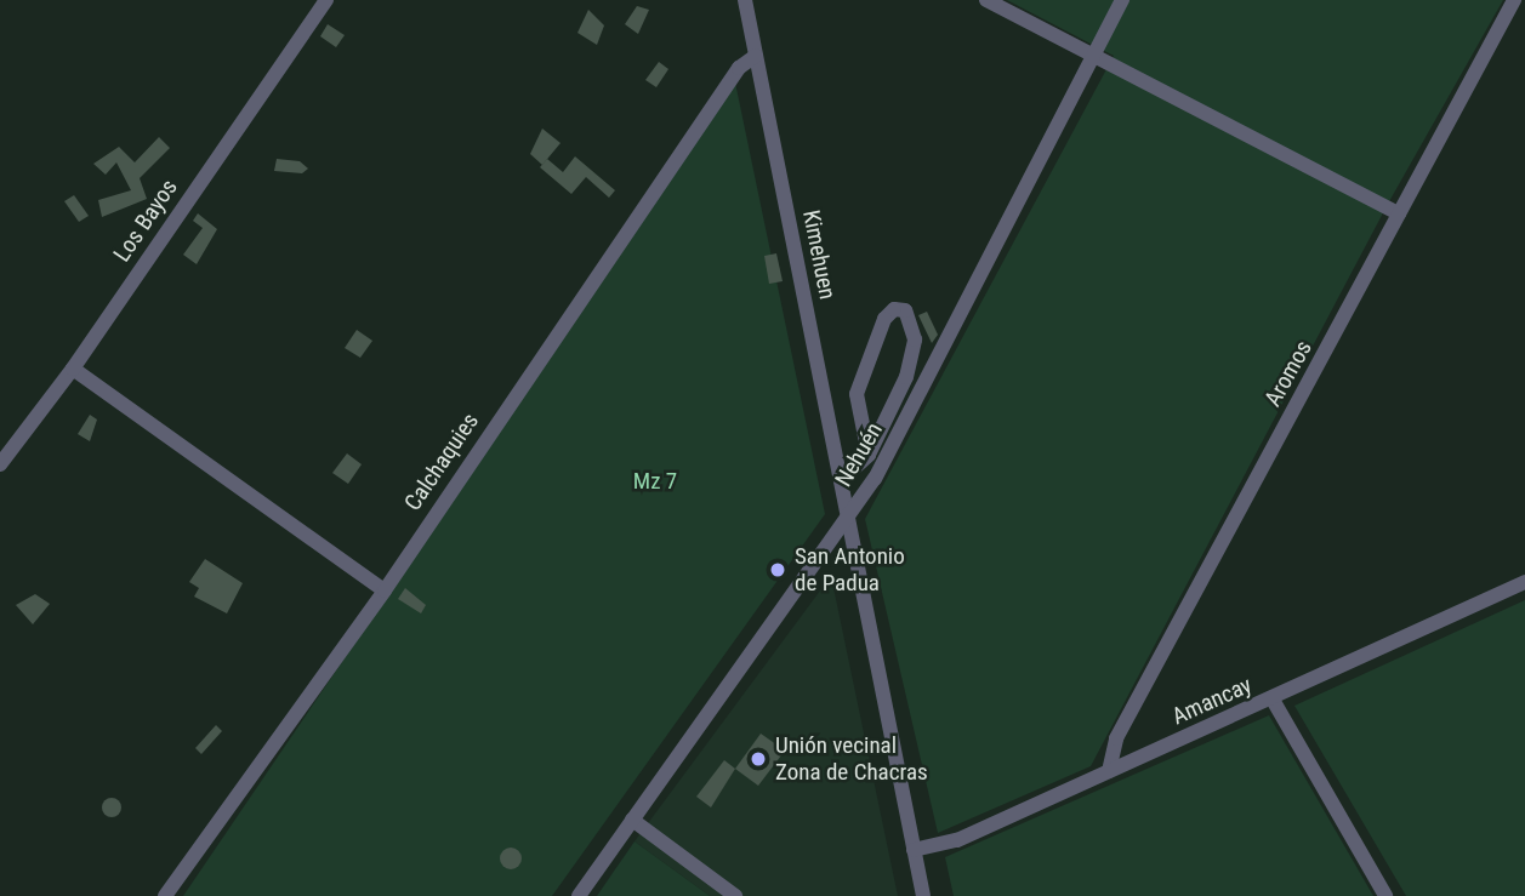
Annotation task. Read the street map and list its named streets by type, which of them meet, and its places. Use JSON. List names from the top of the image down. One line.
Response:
{"streets":{"street":["Los Bayos","Kimehuen","Aromos","Nehuén","Calchaquies","Amancay"]},"crossings":[["Kimehuen","Nehuén"],["Kimehuen","Calchaquies"],["Kimehuen","Amancay"],["Aromos","Amancay"]],"parks":["Mz 7"],"places":["San Antonio de Padua","Unión vecinal Zona de Chacras"]}
